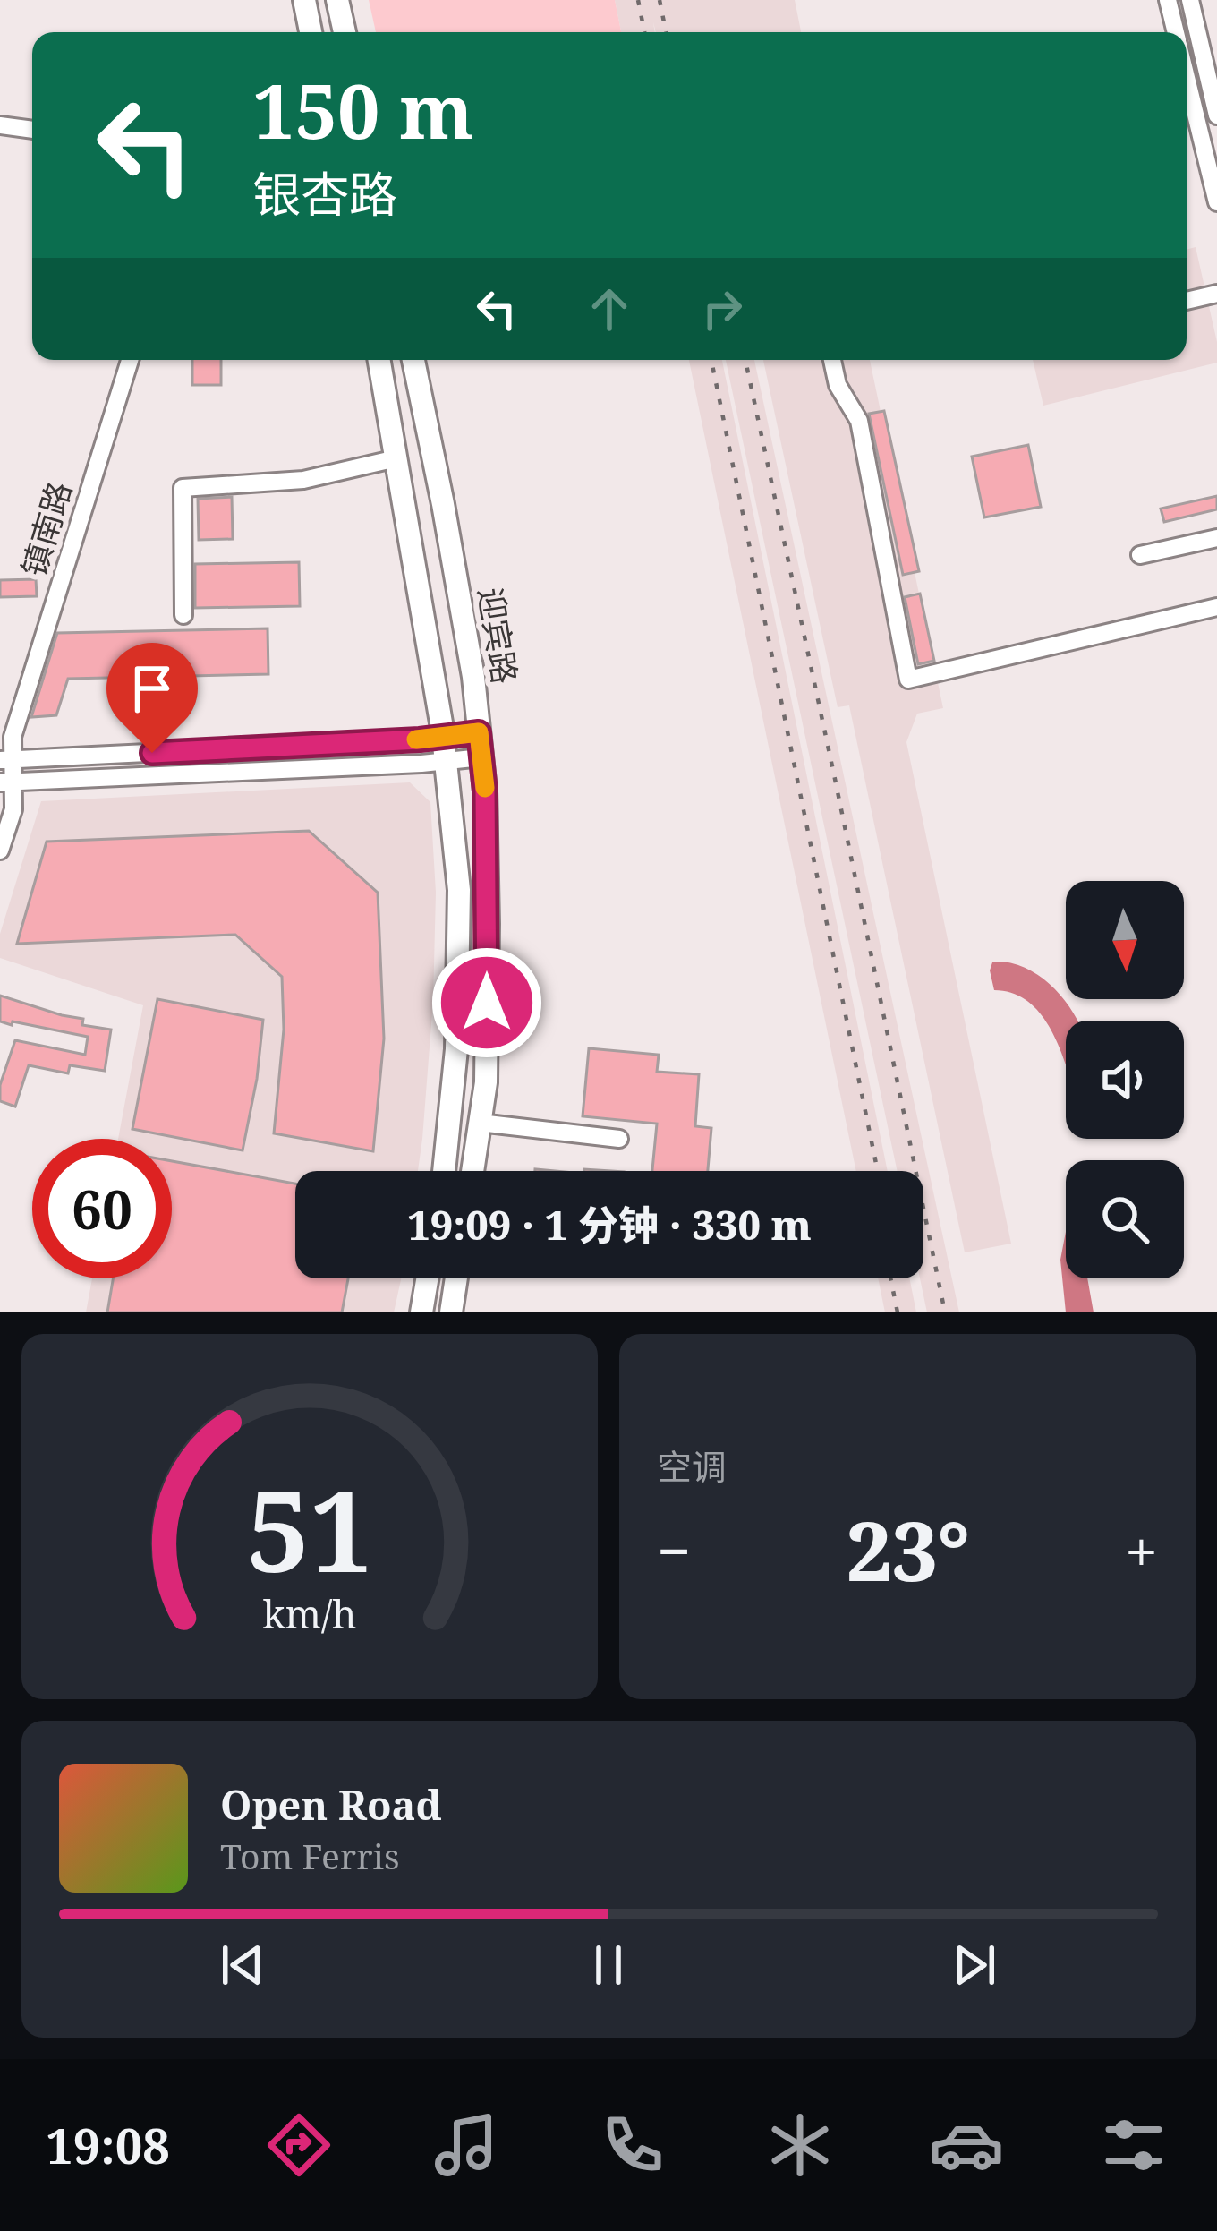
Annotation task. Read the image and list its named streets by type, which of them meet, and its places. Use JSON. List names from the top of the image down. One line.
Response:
{"streets":{"main road":["迎宾路"],"street":["镇南路"]},"north":"bottom","page":{"turn":["150 m","银杏路"],"limit":"60","trip":"19:09 · 1 分钟 · 330 m","tile":"空调","heat":["−","23°","+"],"song":["Open Road","Tom Ferris"],"tabs":"19:08","gauge":["51","km/h"]}}
